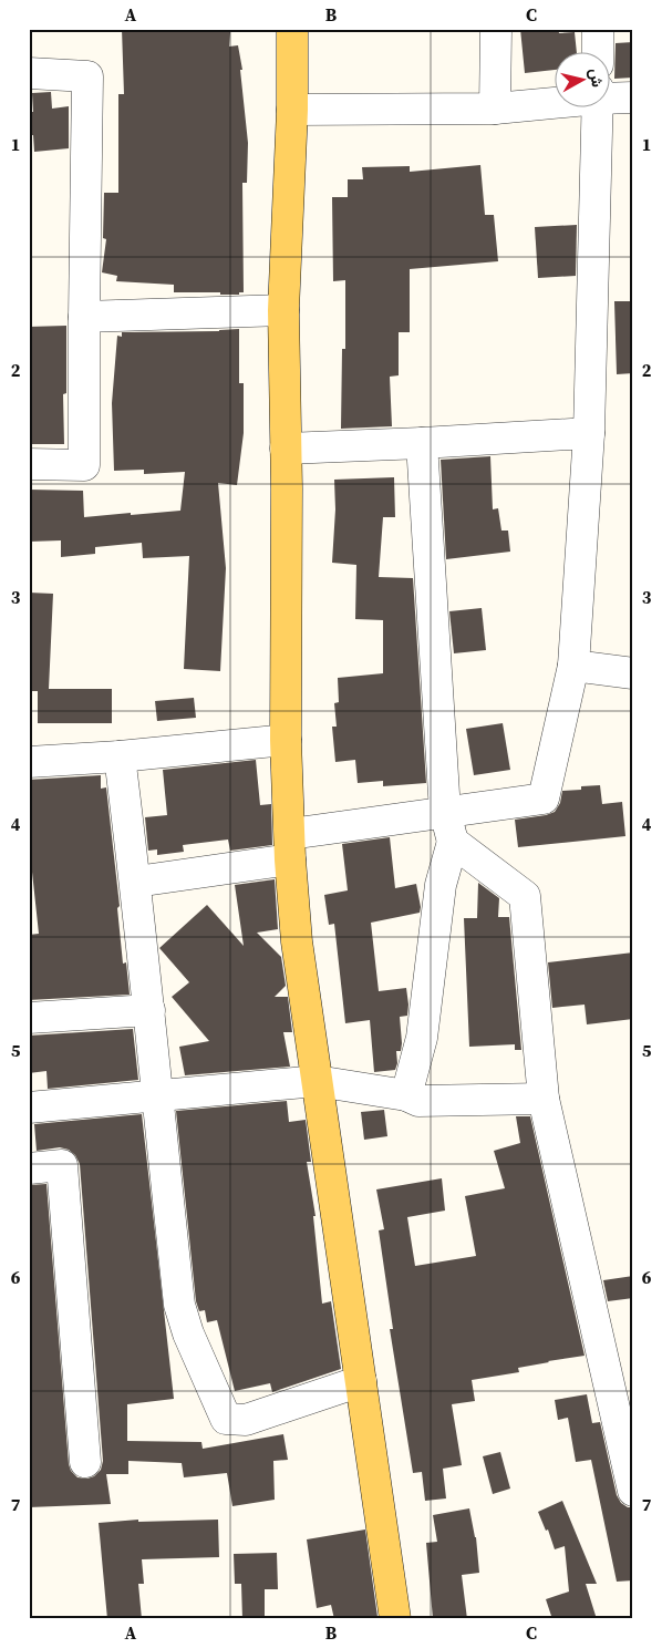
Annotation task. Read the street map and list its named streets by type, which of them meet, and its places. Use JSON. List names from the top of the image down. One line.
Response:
{"north":"right","grid":{"columns":["A","B","C"],"rows":["1","2","3","4","5","6","7"]}}
